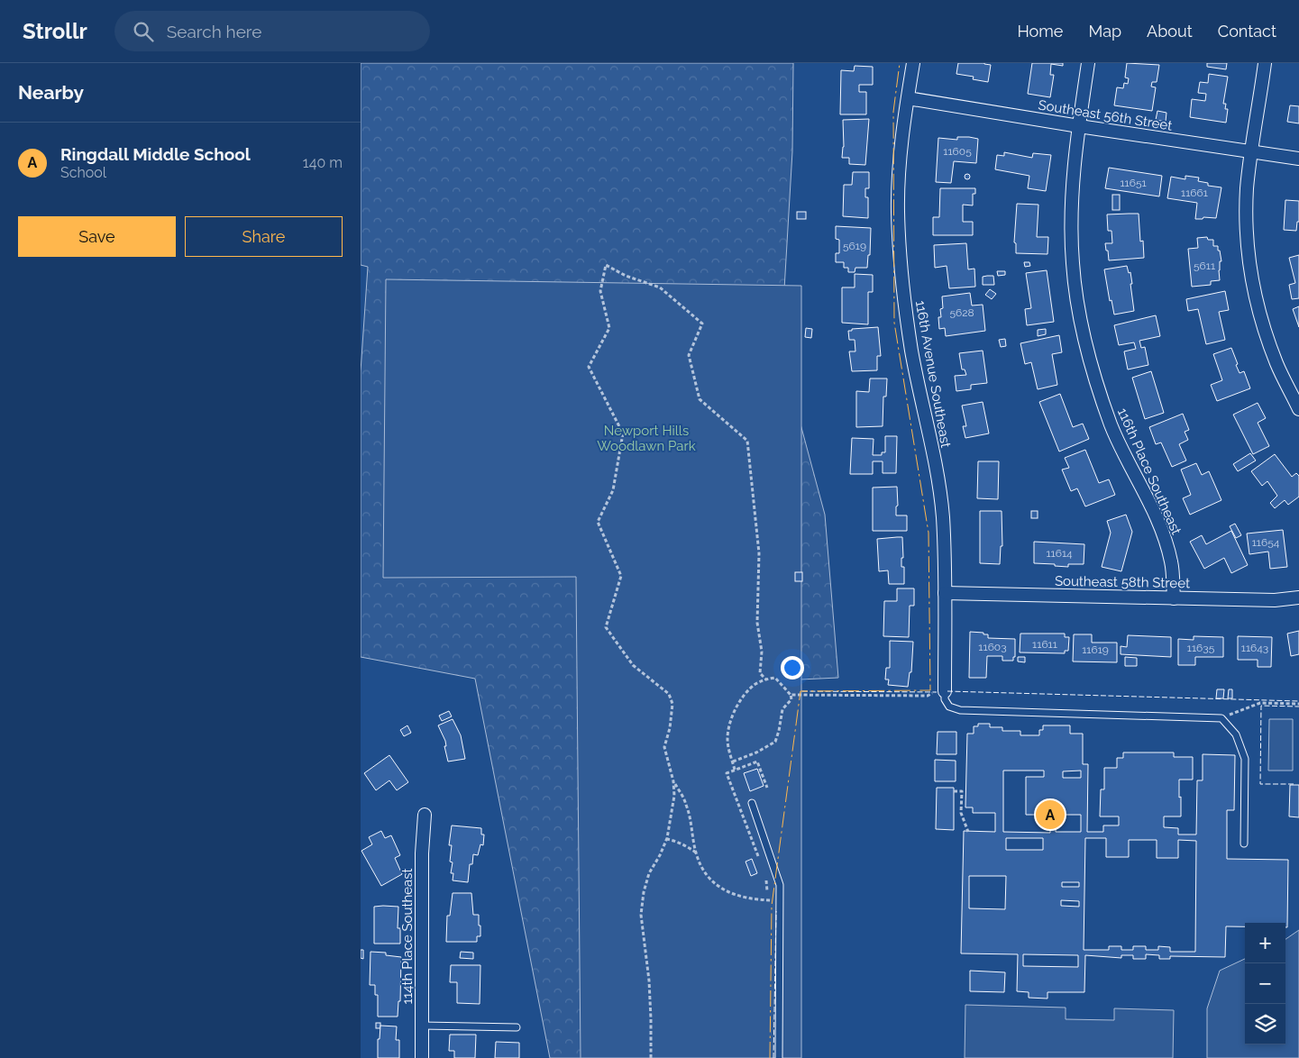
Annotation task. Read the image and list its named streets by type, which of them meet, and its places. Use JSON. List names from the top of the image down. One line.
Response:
{"streets":{"street":["Southeast 56th Street","116th Avenue Southeast","116th Place Southeast","Southeast 58th Street","114th Place Southeast"]},"crossings":[["Southeast 56th Street","116th Avenue Southeast"],["Southeast 56th Street","116th Place Southeast"],["116th Avenue Southeast","Southeast 58th Street"],["116th Place Southeast","Southeast 58th Street"]],"parks":["Newport Hills Woodlawn Park"],"house_numbers":["11605","11651","11661","5619","5611","5628","11654","11614","11611","11603","11635","11643","11619"],"page":{"header":"Strollr","search":"Search here","nav":["Home","Map","About","Contact"],"heading":"Nearby","list":[{"mark":"A","name":"Ringdall Middle School","note":"School","value":"140 m"}],"buttons":["Save","Share"],"pins":"A","map_buttons":["+","−"]}}
